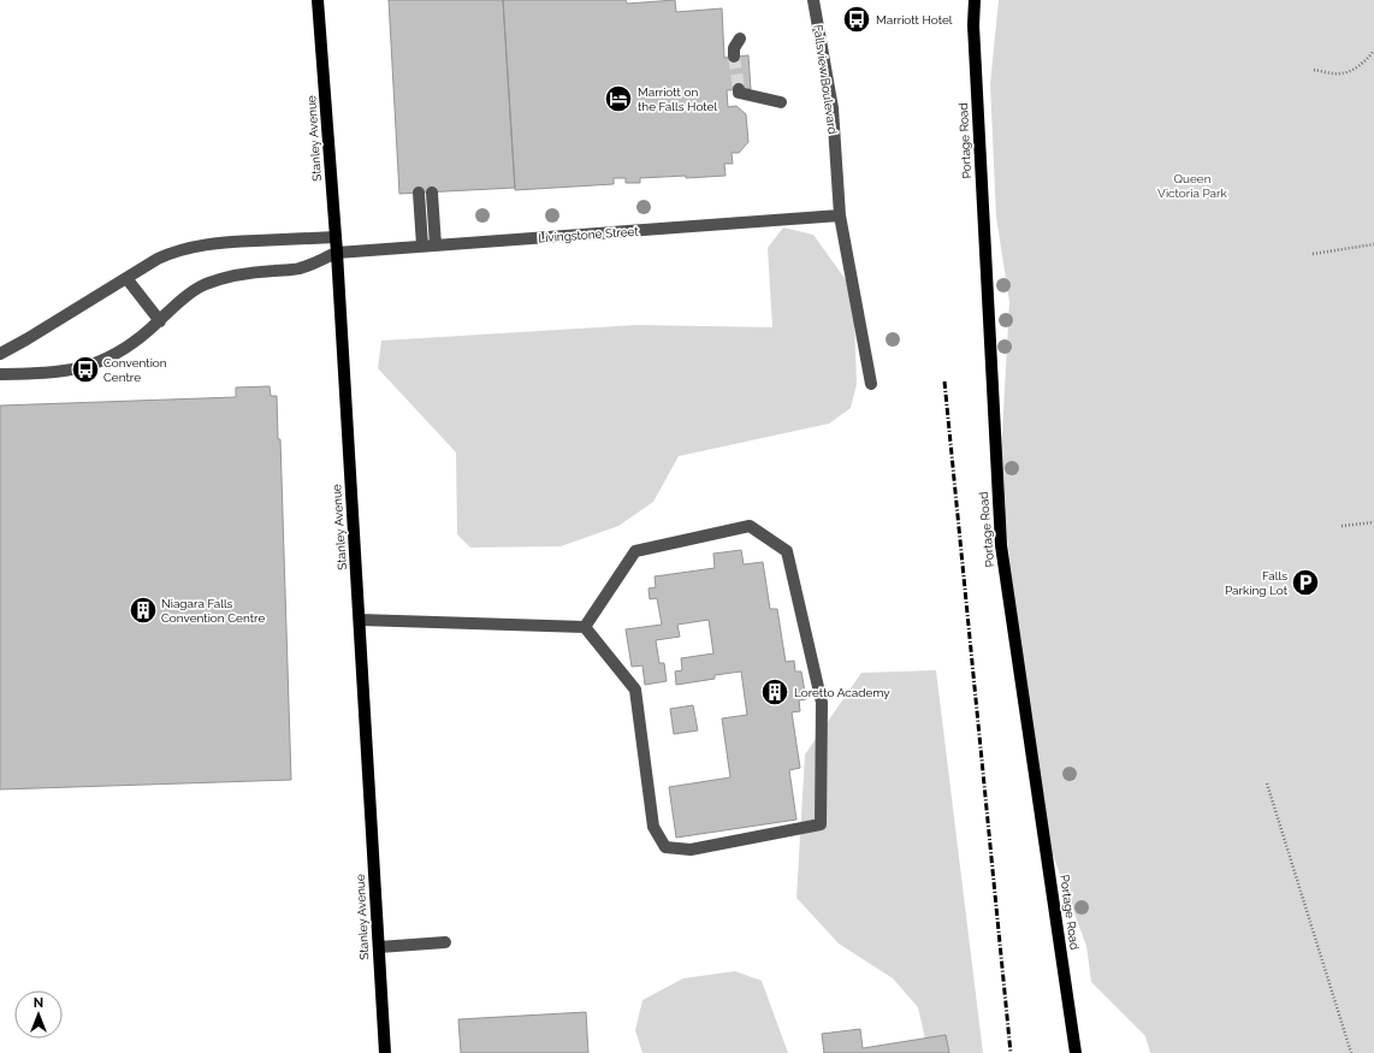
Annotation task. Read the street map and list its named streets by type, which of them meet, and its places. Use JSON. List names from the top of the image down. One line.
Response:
{"streets":{"main road":["Stanley Avenue","Portage Road"],"street":["Fallsview Boulevard","Livingstone Street"]},"crossings":[["Fallsview Boulevard","Livingstone Street"],["Stanley Avenue","Livingstone Street"]],"parks":["Queen Victoria Park"],"places":{"bus stop":["Marriott Hotel","Convention Centre"],"hotel":["Marriott on the Falls Hotel"],"parking":["Falls Parking Lot"],"building":["Niagara Falls Convention Centre","Loretto Academy"]},"north":"top"}
